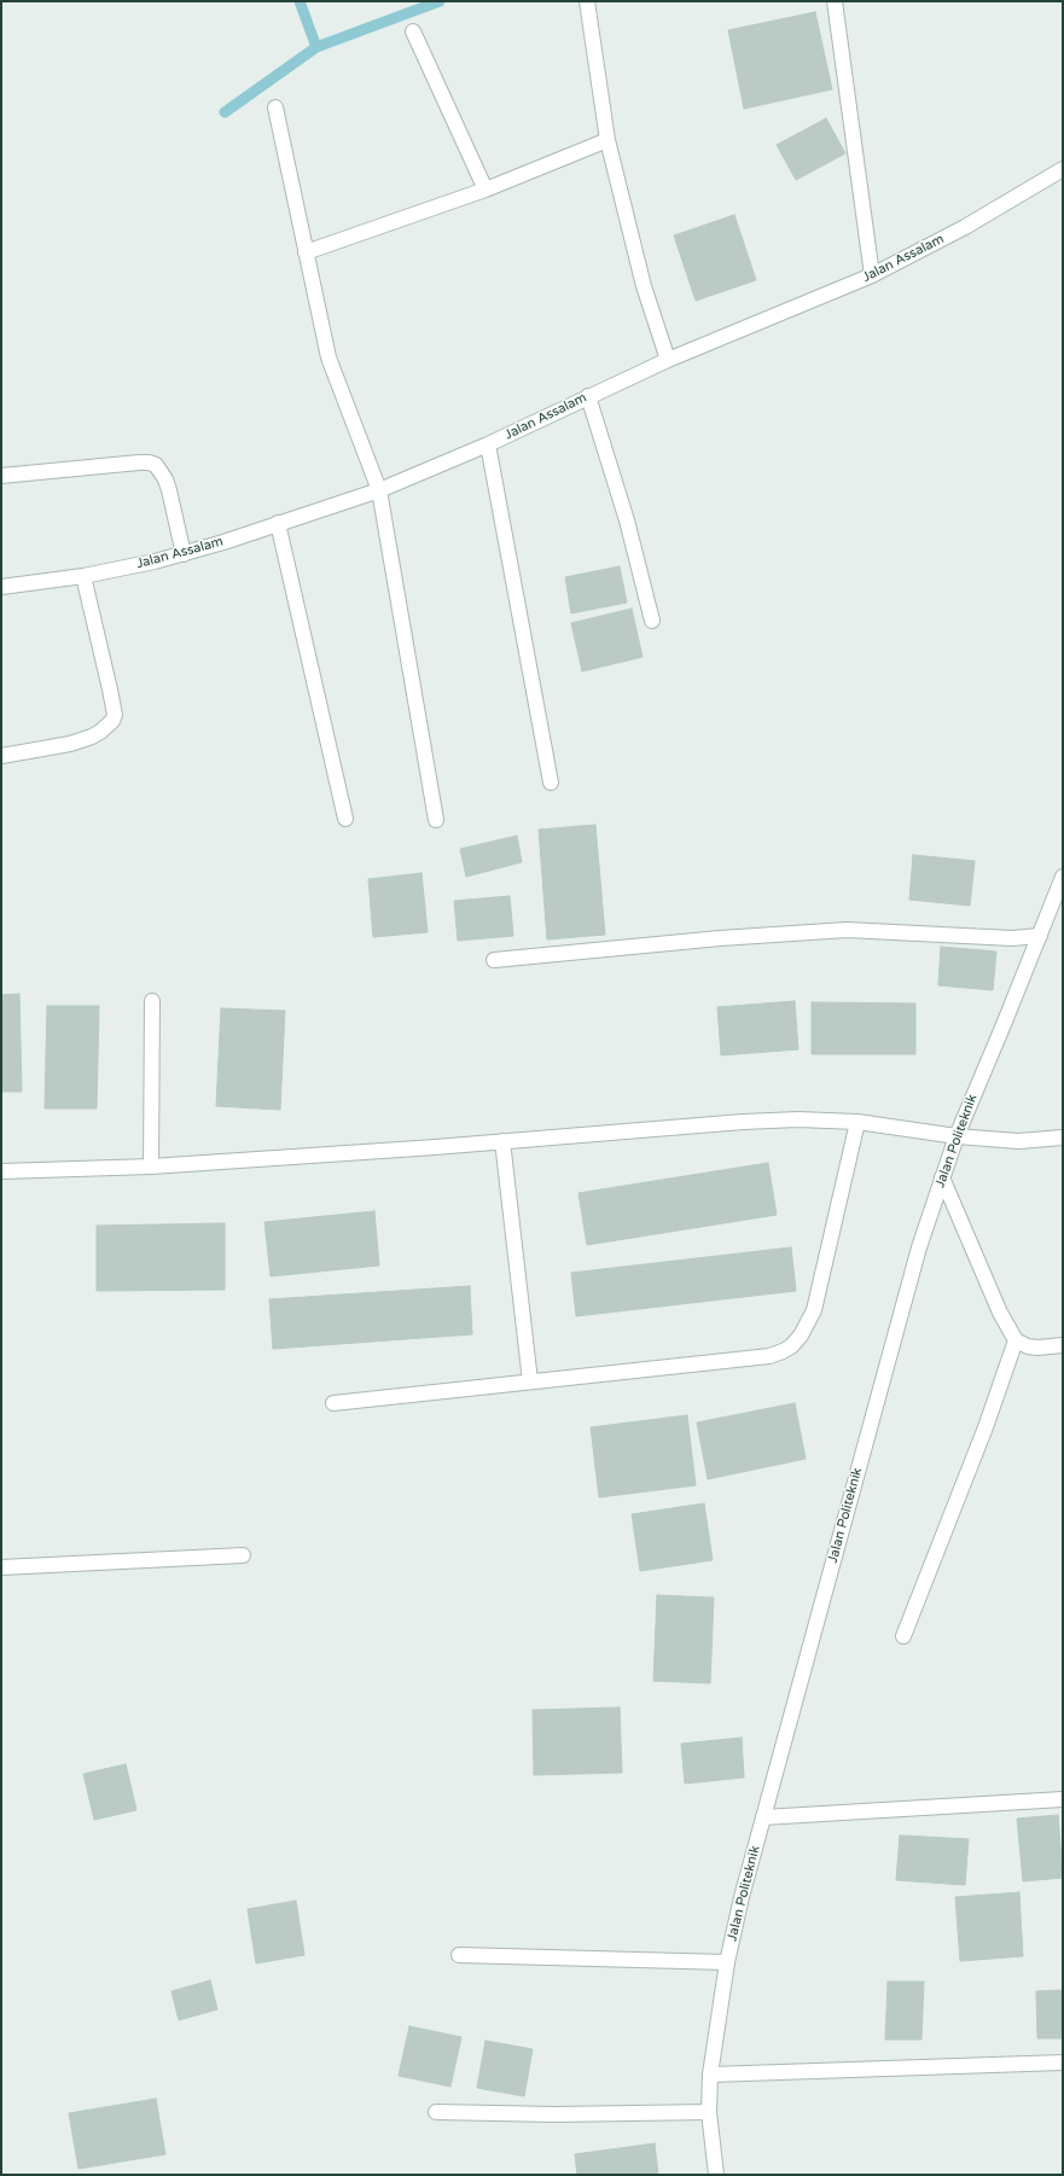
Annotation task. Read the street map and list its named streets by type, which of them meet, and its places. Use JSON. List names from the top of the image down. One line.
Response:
{"streets":{"street":["Jalan Assalam","Jalan Politeknik"]}}
